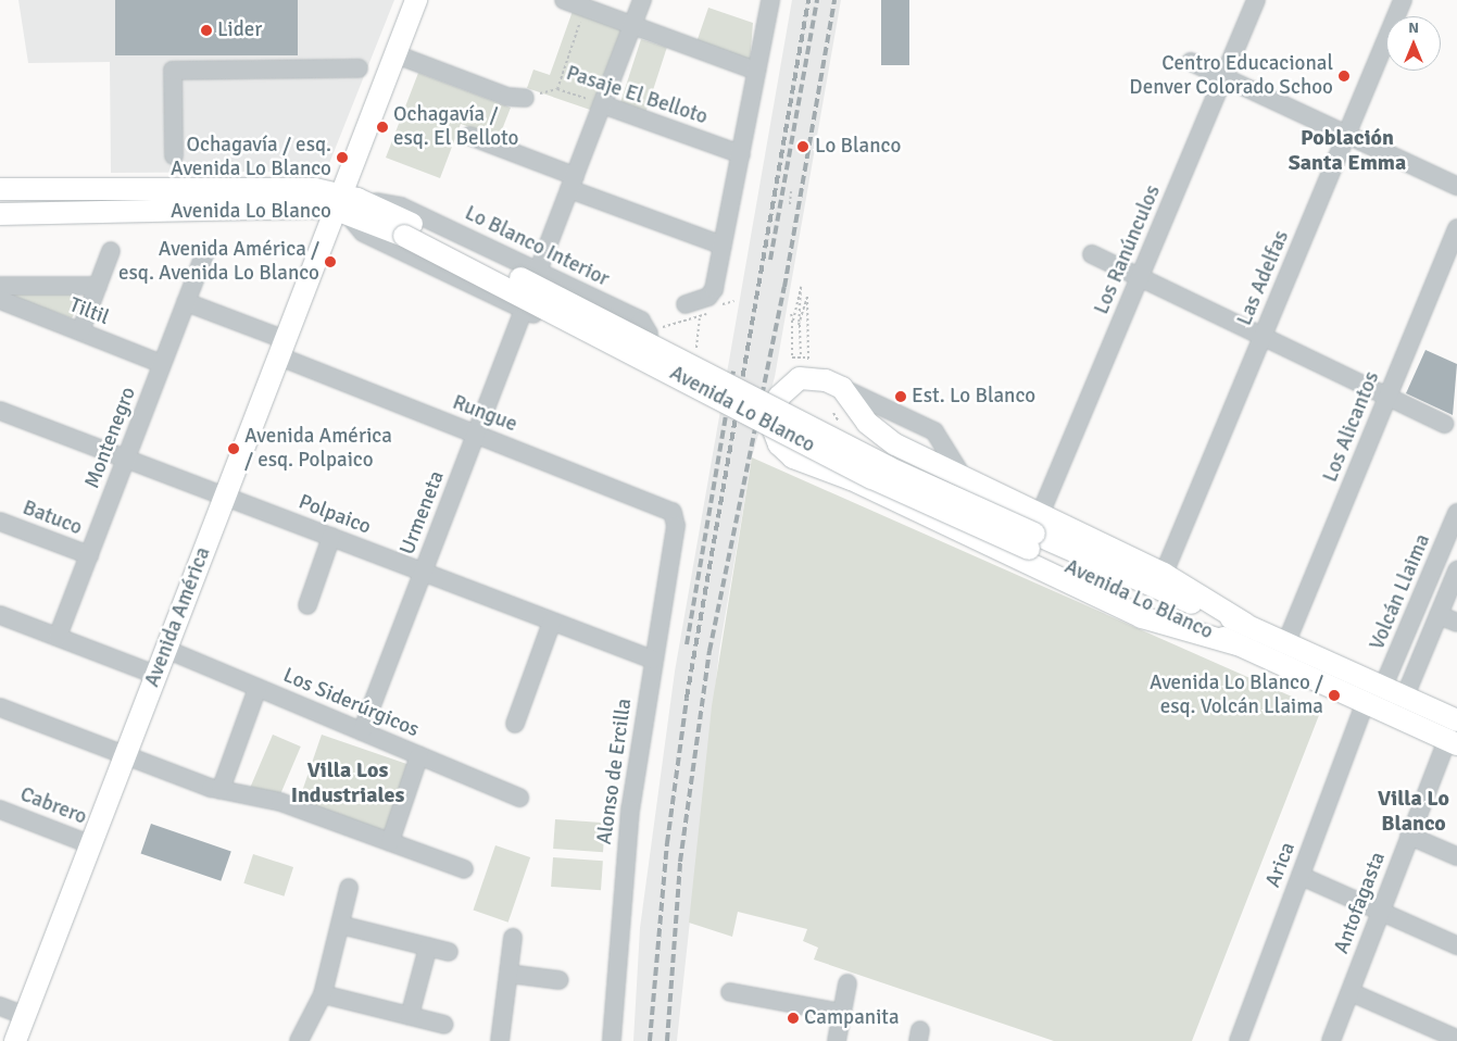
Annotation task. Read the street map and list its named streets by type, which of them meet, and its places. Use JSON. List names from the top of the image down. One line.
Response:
{"streets":{"main road":["Avenida Lo Blanco","Avenida América"],"street":["Pasaje El Belloto","Lo Blanco Interior","Los Ranúnculos","Las Adelfas","Tiltil","Rungue","Los Alicantos","Montenegro","Urmeneta","Polpaico","Batuco","Volcán Llaima","Los Siderúrgicos","Alonso de Ercilla","Cabrero","Arica","Antofagasta"]},"crossings":[["Avenida Lo Blanco","Lo Blanco Interior"],["Avenida Lo Blanco","Los Ranúnculos"],["Avenida Lo Blanco","Los Alicantos"],["Avenida Lo Blanco","Volcán Llaima"],["Avenida Lo Blanco","Avenida América"],["Avenida Lo Blanco","Arica"],["Avenida Lo Blanco","Antofagasta"],["Tiltil","Montenegro"],["Rungue","Montenegro"],["Rungue","Urmeneta"],["Rungue","Avenida América"],["Rungue","Alonso de Ercilla"],["Montenegro","Polpaico"],["Montenegro","Batuco"],["Urmeneta","Polpaico"],["Urmeneta","Los Siderúrgicos"],["Polpaico","Avenida América"],["Polpaico","Alonso de Ercilla"],["Avenida América","Los Siderúrgicos"],["Avenida América","Cabrero"]],"districts":["Población Santa Emma","Villa Los Industriales","Villa Lo Blanco"],"places":["Lider","Centro Educacional Denver Colorado Schoo","Ochagavía / esq. El Belloto","Lo Blanco","Ochagavía / esq. Avenida Lo Blanco","Avenida América / esq. Avenida Lo Blanco","Est. Lo Blanco","Avenida América / esq. Polpaico","Avenida Lo Blanco / esq. Volcán Llaima","Campanita"],"north":"top"}
